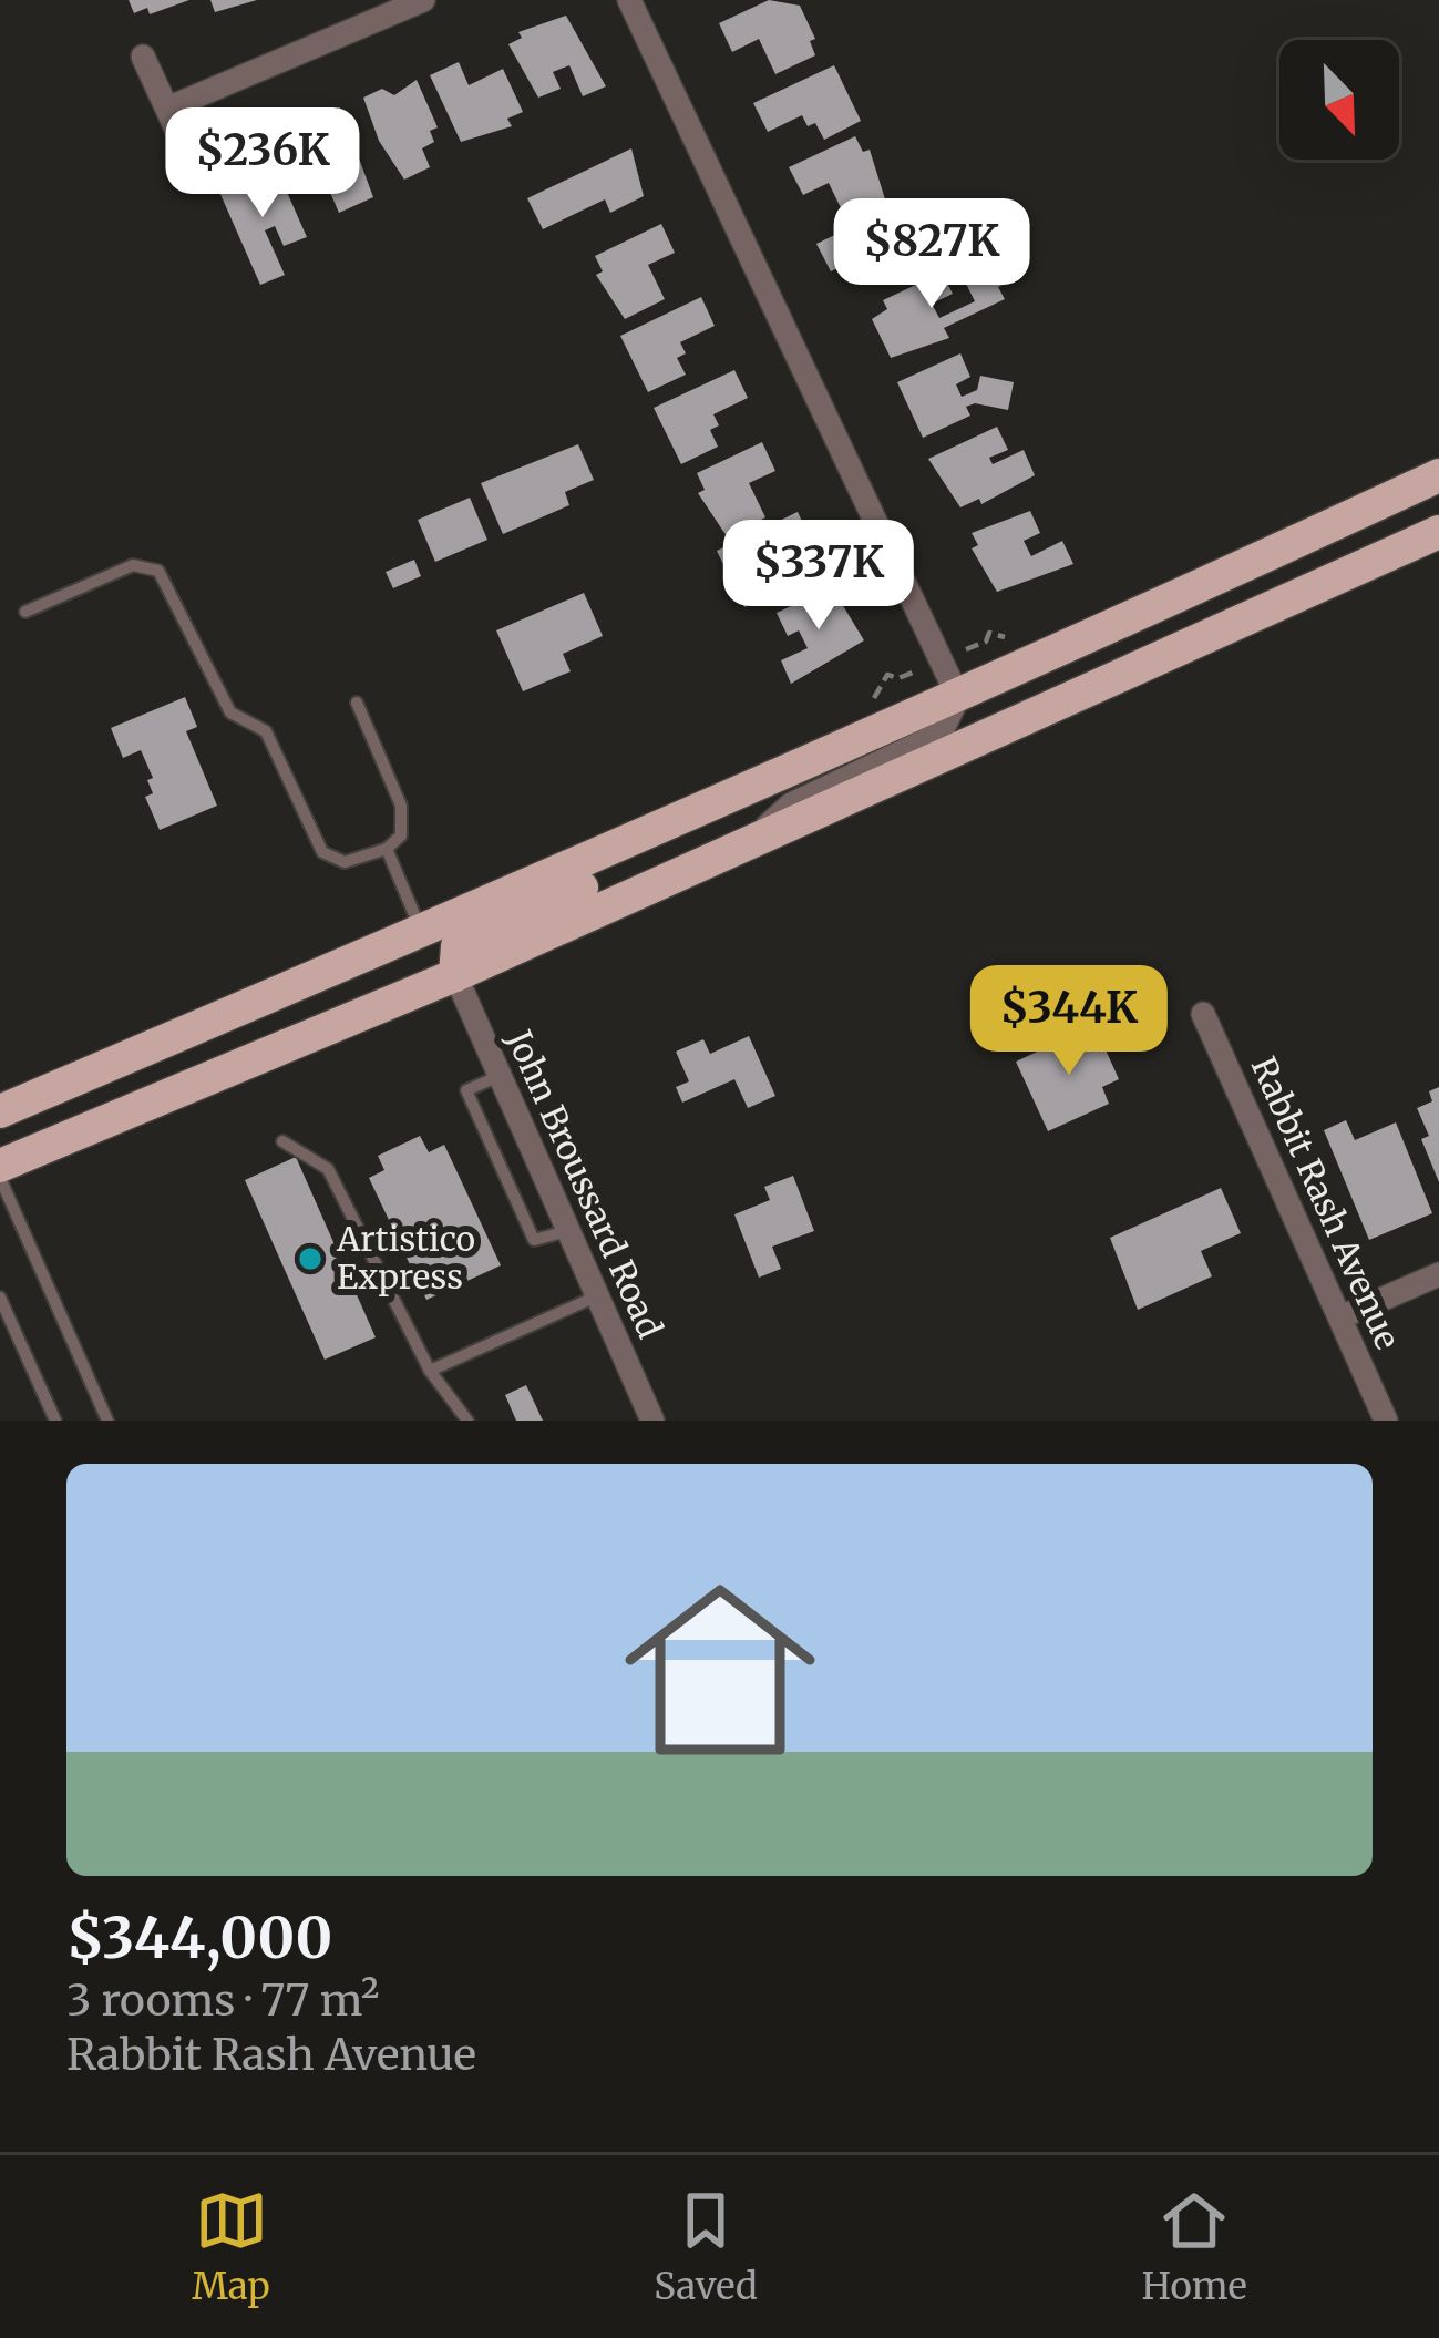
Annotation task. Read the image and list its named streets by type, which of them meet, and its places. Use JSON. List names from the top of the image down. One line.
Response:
{"streets":{"street":["John Broussard Road","Rabbit Rash Avenue"]},"places":["Artistico Express"],"north":"bottom right","page":{"price":["$236K","$827K","$337K","$344K"],"list":[{"name":"$344,000","note":"3 rooms · 77 m² · Rabbit Rash Avenue"}],"tabs":["Map","Saved","Home"]}}
